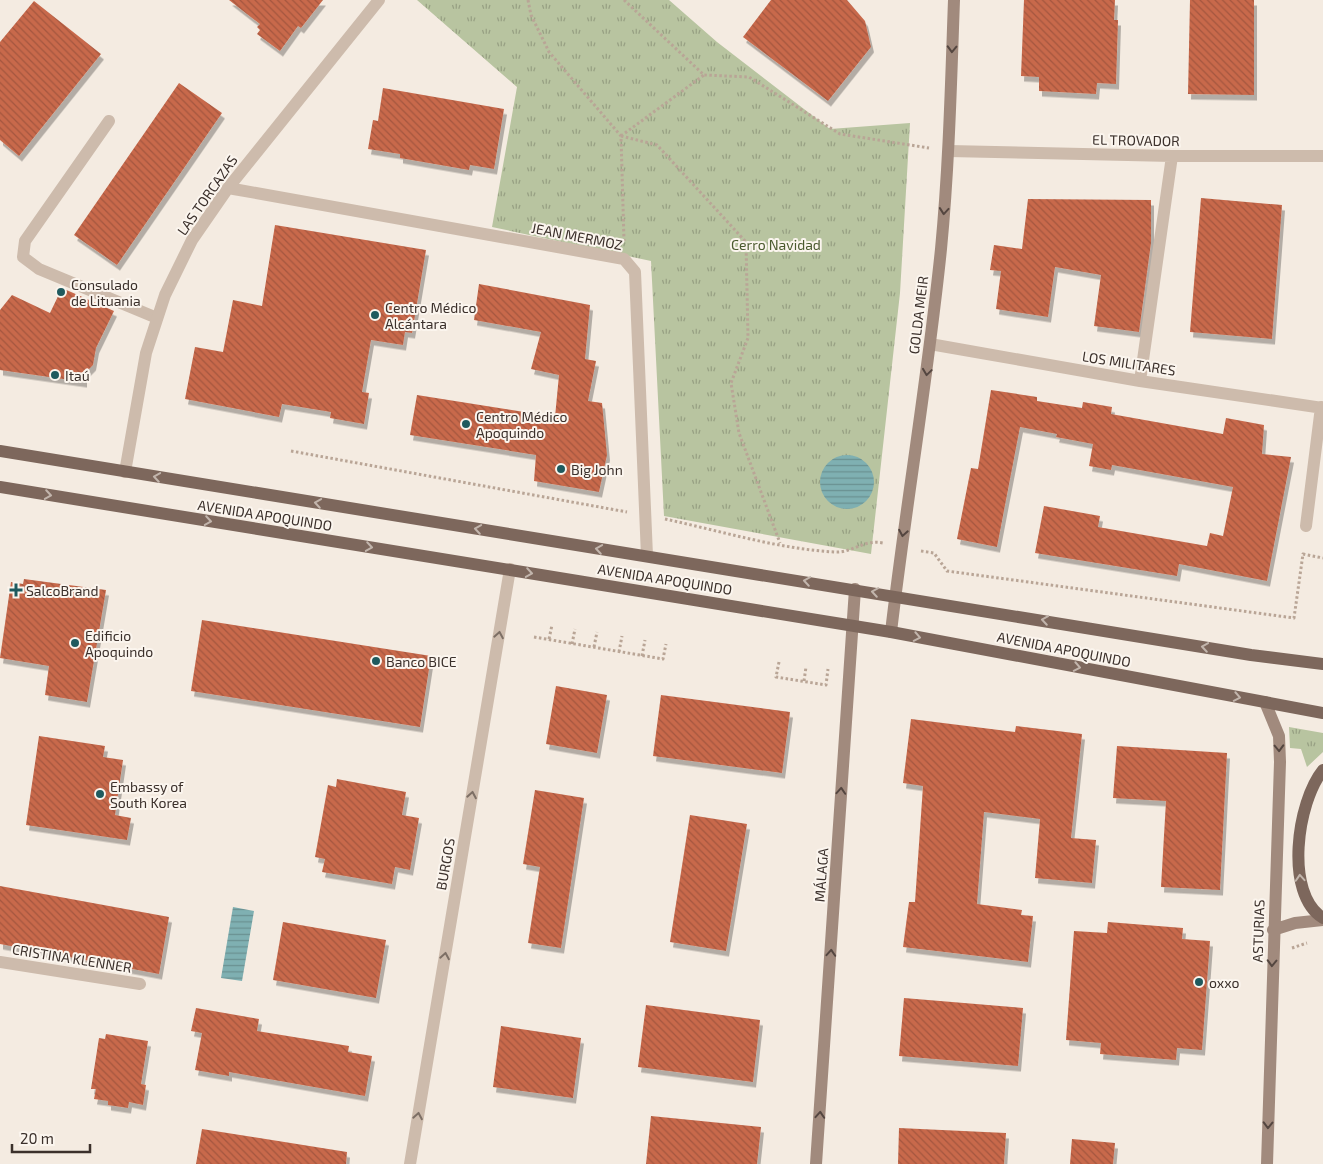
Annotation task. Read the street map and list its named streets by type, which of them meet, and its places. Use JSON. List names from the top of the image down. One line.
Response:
{"streets":{"main road":["AVENIDA APOQUINDO"],"street":["EL TROVADOR","LAS TORCAZAS","JEAN MERMOZ","GOLDA MEIR","LOS MILITARES","BURGOS","MÁLAGA","ASTURIAS","CRISTINA KLENNER"]},"crossings":[["EL TROVADOR","GOLDA MEIR"],["LAS TORCAZAS","JEAN MERMOZ"],["LAS TORCAZAS","AVENIDA APOQUINDO"],["JEAN MERMOZ","AVENIDA APOQUINDO"],["GOLDA MEIR","LOS MILITARES"],["GOLDA MEIR","AVENIDA APOQUINDO"],["AVENIDA APOQUINDO","BURGOS"],["AVENIDA APOQUINDO","MÁLAGA"],["AVENIDA APOQUINDO","ASTURIAS"]],"one_way":["GOLDA MEIR","BURGOS","MÁLAGA","ASTURIAS"],"parks":["Cerro Navidad"],"places":{"other":["Consulado de Lituania","Centro Médico Alcántara","Itaú","Centro Médico Apoquindo","Big John","Edificio Apoquindo","Banco BICE","Embassy of South Korea","oxxo"],"health":["SalcoBrand"]},"scale_bar":"20 m"}
